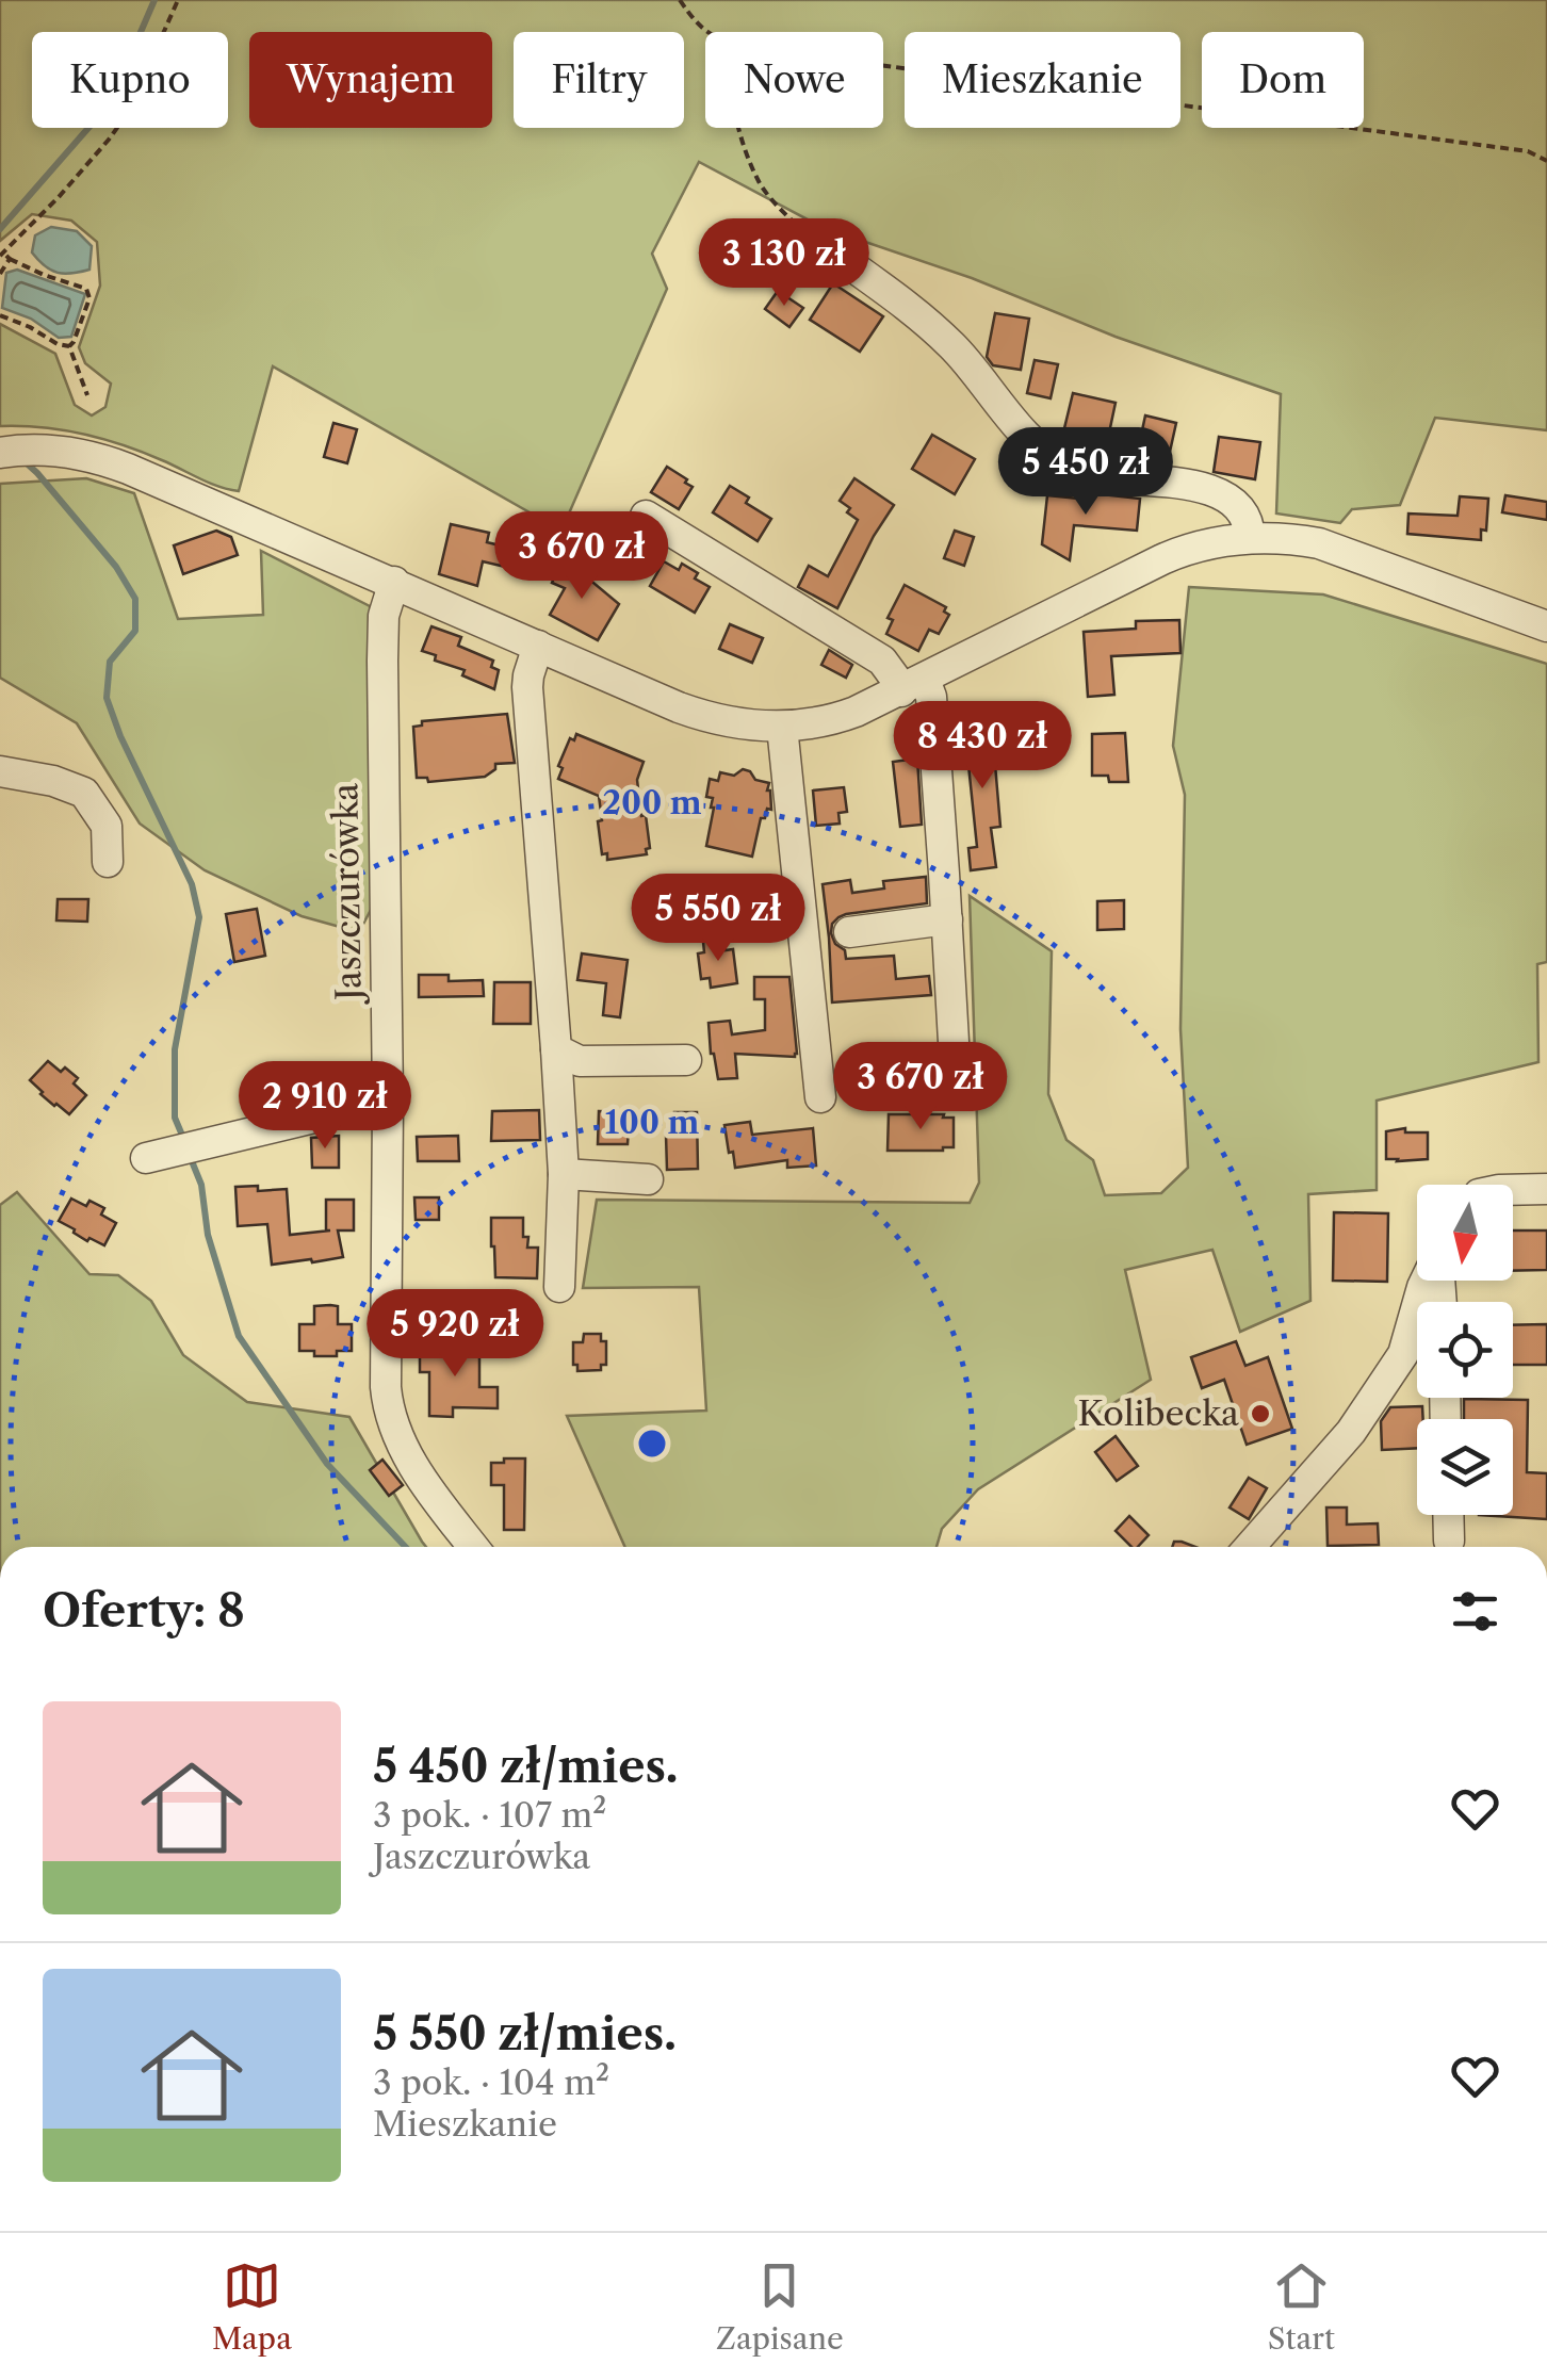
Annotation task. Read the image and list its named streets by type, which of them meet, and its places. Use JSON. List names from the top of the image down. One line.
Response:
{"streets":{"street":["Jaszczurówka"]},"places":["Kolibecka"],"north":"bottom","page":{"chip":["Kupno","Wynajem","Filtry","Nowe","Mieszkanie","Dom"],"price":["3 130 zł","5 450 zł","3 670 zł","8 430 zł","5 550 zł","3 670 zł","2 910 zł","5 920 zł"],"heading":"Oferty: 8","list":[{"name":"5 450 zł/mies.","note":"3 pok. · 107 m² · Jaszczurówka"},{"name":"5 550 zł/mies.","note":"3 pok. · 104 m² · Mieszkanie"}],"tabs":["Mapa","Zapisane","Start"]},"rings":["200 m","100 m"]}
